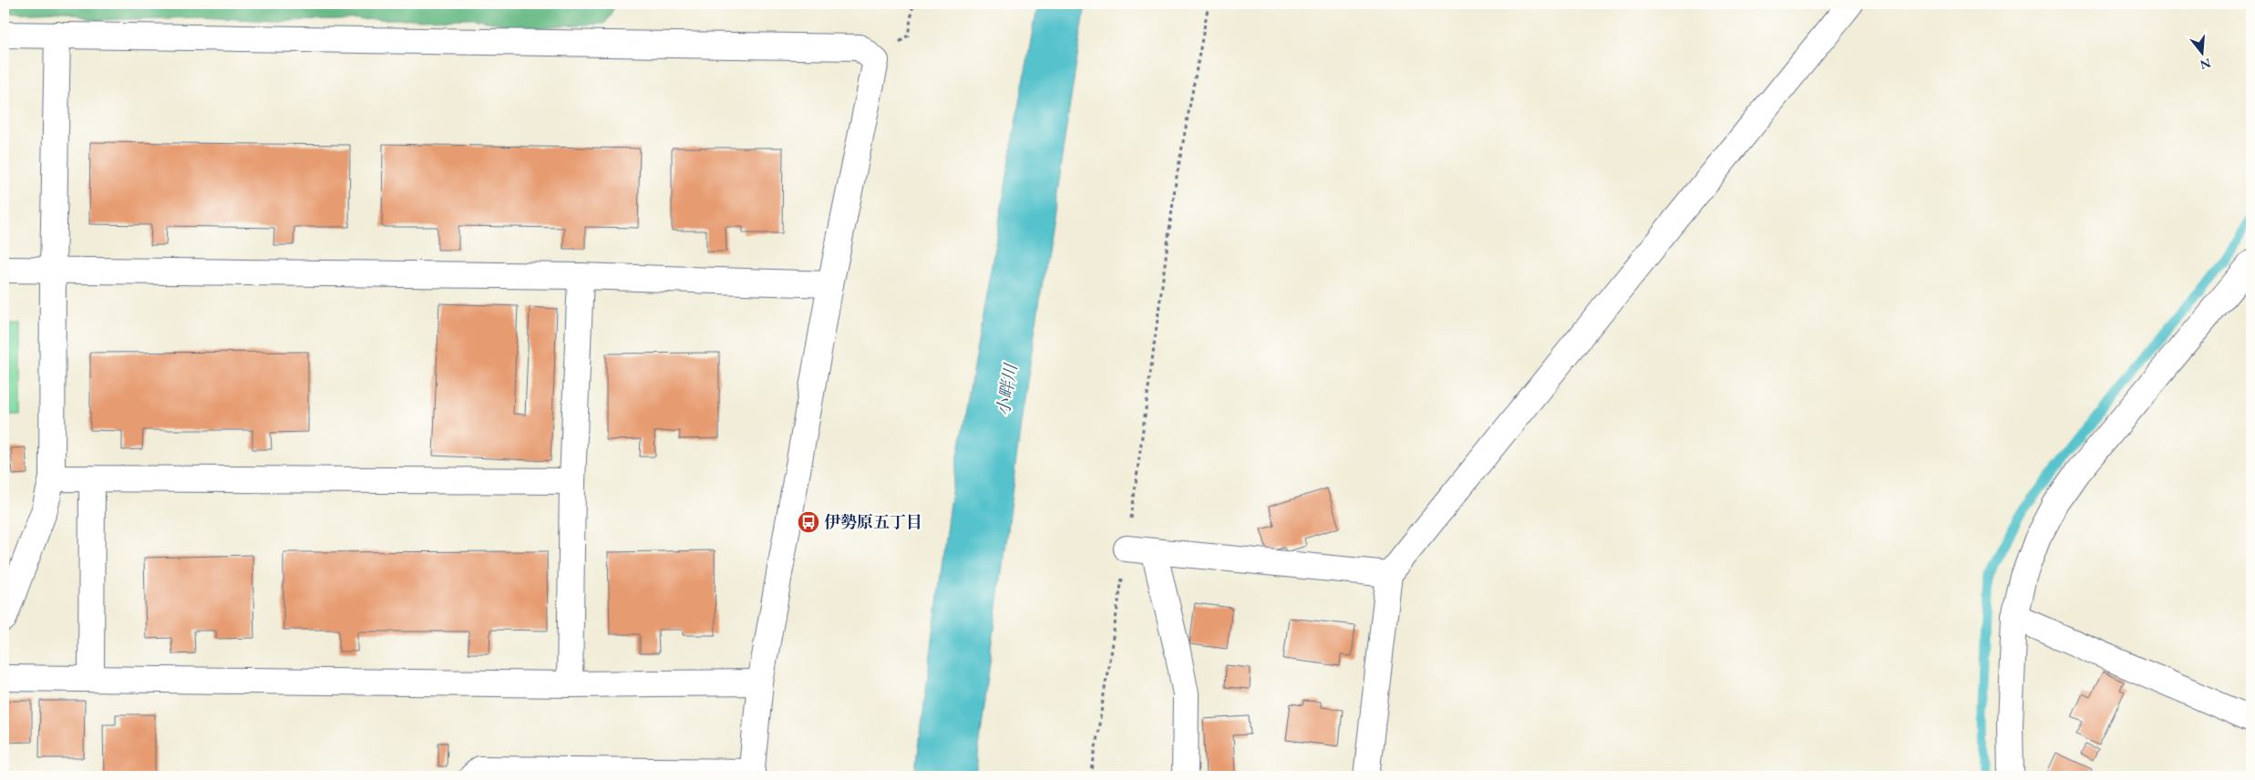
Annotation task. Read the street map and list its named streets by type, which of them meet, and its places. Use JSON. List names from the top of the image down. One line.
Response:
{"water":["小畔川"],"places":{"bus stop":["伊勢原五丁目"]},"north":"bottom"}
